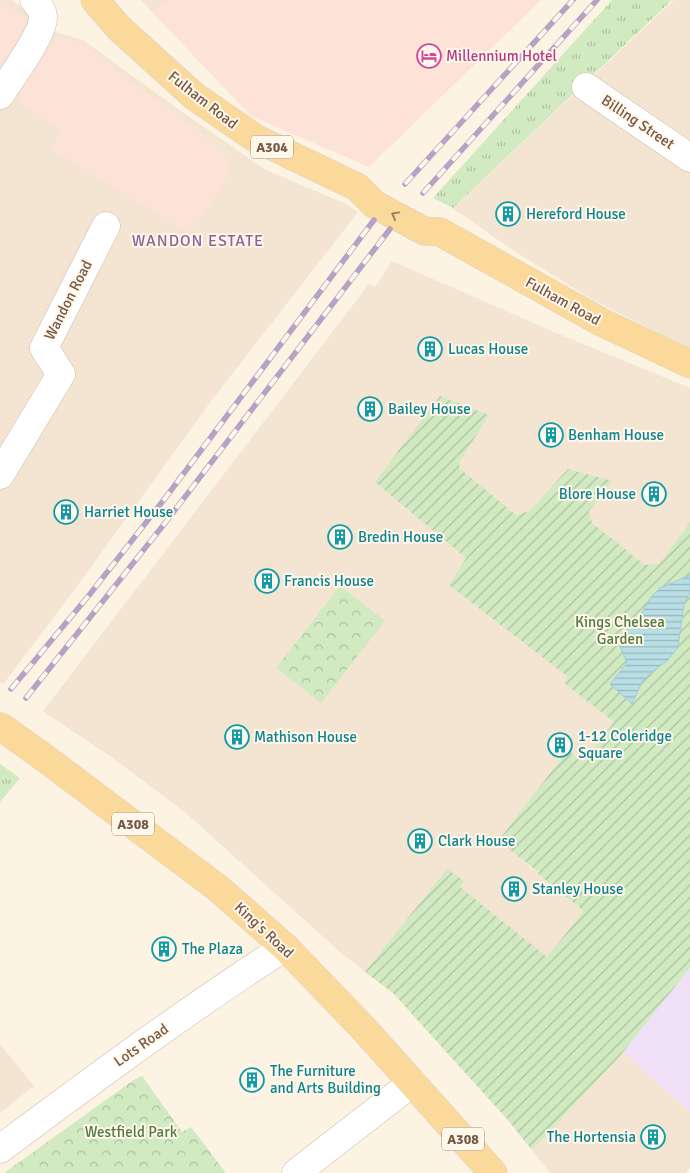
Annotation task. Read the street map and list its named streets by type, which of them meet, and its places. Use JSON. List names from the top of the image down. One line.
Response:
{"streets":{"main road":["Fulham Road","A304","A308","King's Road"],"street":["Billing Street","Wandon Road","Lots Road"]},"crossings":[["King's Road","Lots Road"]],"districts":["WANDON ESTATE"],"parks":["Kings Chelsea Garden","Westfield Park"],"places":{"hotel":["Millennium Hotel"],"building":["Hereford House","Lucas House","Bailey House","Benham House","Blore House","Harriet House","Bredin House","Francis House","Mathison House","1-12 Coleridge Square","Clark House","Stanley House","The Plaza","The Furniture and Arts Building","The Hortensia"]}}
